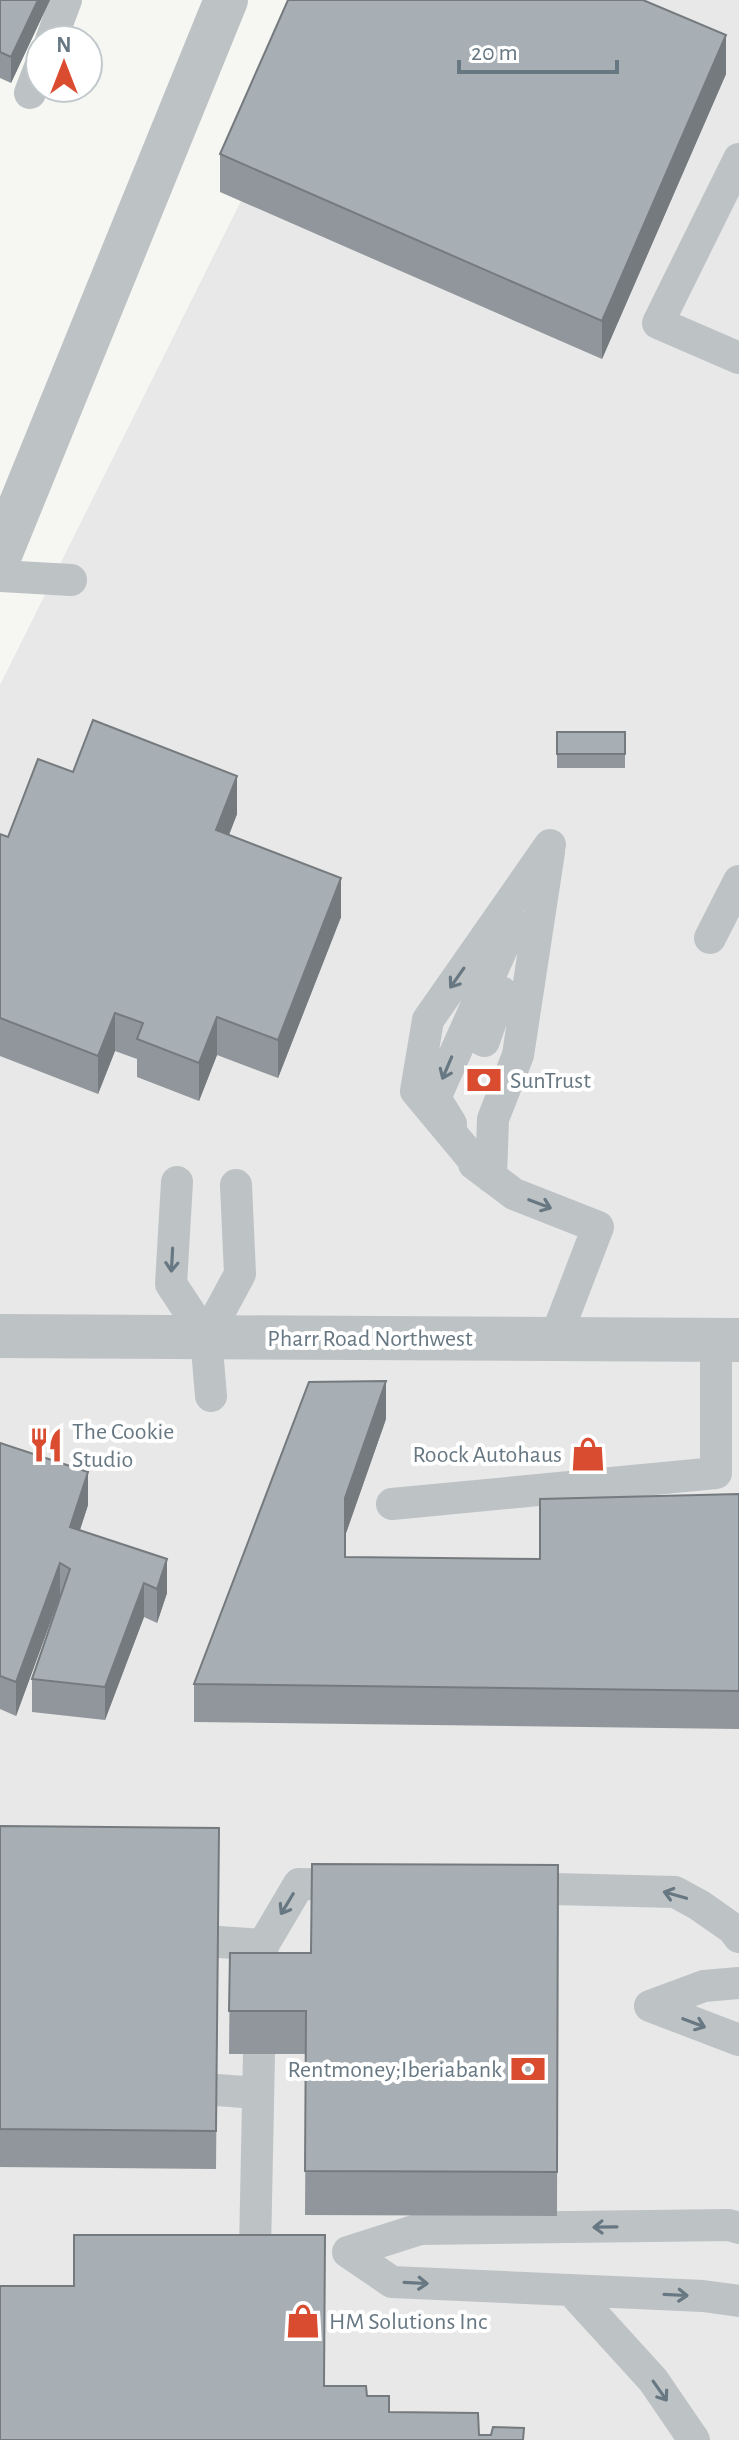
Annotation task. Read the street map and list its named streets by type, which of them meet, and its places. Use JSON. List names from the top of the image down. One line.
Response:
{"streets":{"street":["Pharr Road Northwest"]},"places":{"bank":["SunTrust","Rentmoney;Iberiabank"],"restaurant":["The Cookie Studio"],"shop":["Roock Autohaus","HM Solutions Inc"]},"scale_bar":"20 m","north":"top"}
